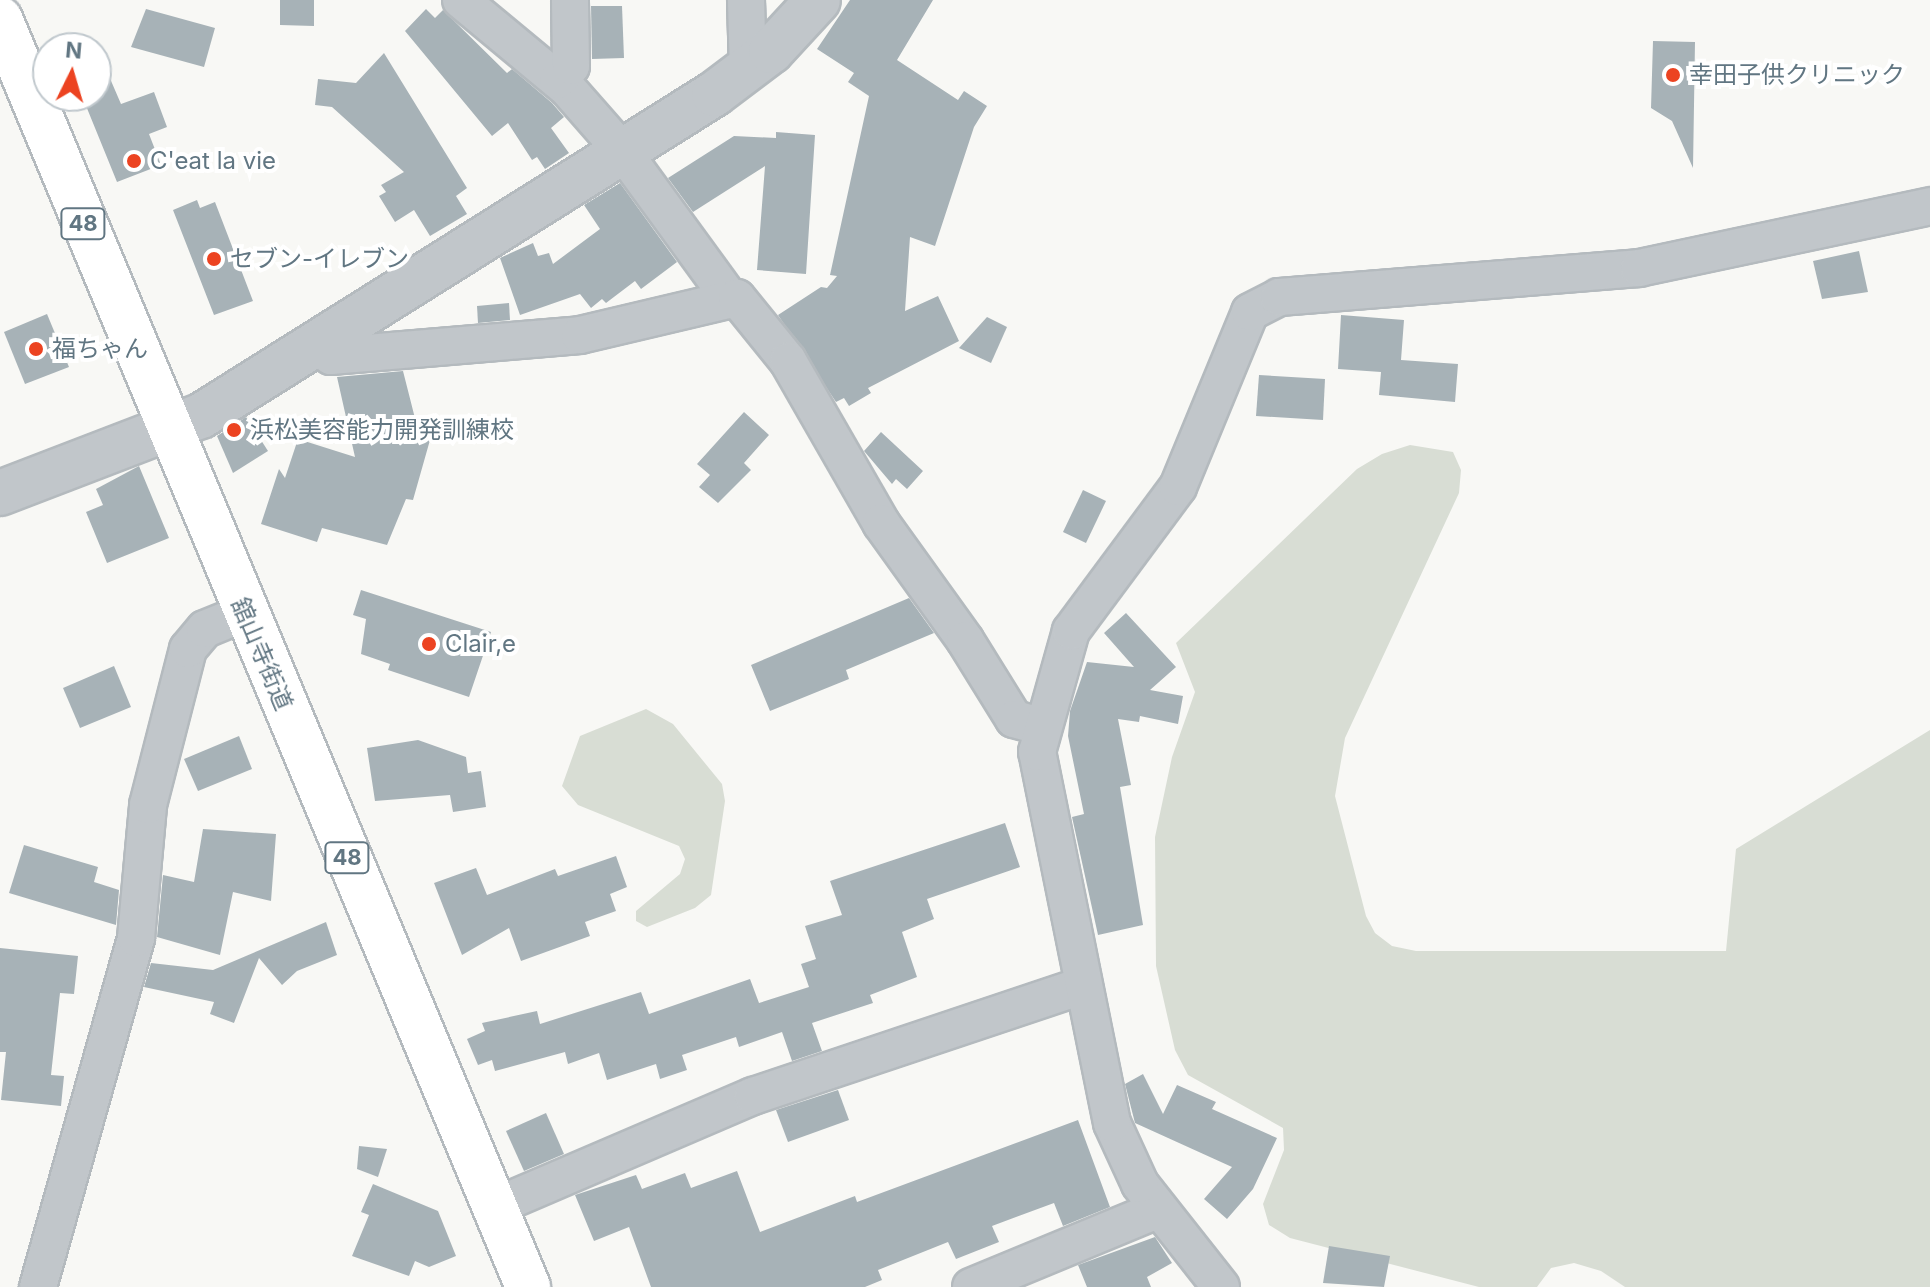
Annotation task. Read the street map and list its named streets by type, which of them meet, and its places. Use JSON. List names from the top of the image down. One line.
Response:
{"streets":{"main road":["48","舘山寺街道"]},"places":["幸田子供クリニック","C'eat la vie","セブン-イレブン","福ちゃん","浜松美容能力開発訓練校","Clair,e"],"north":"top"}
